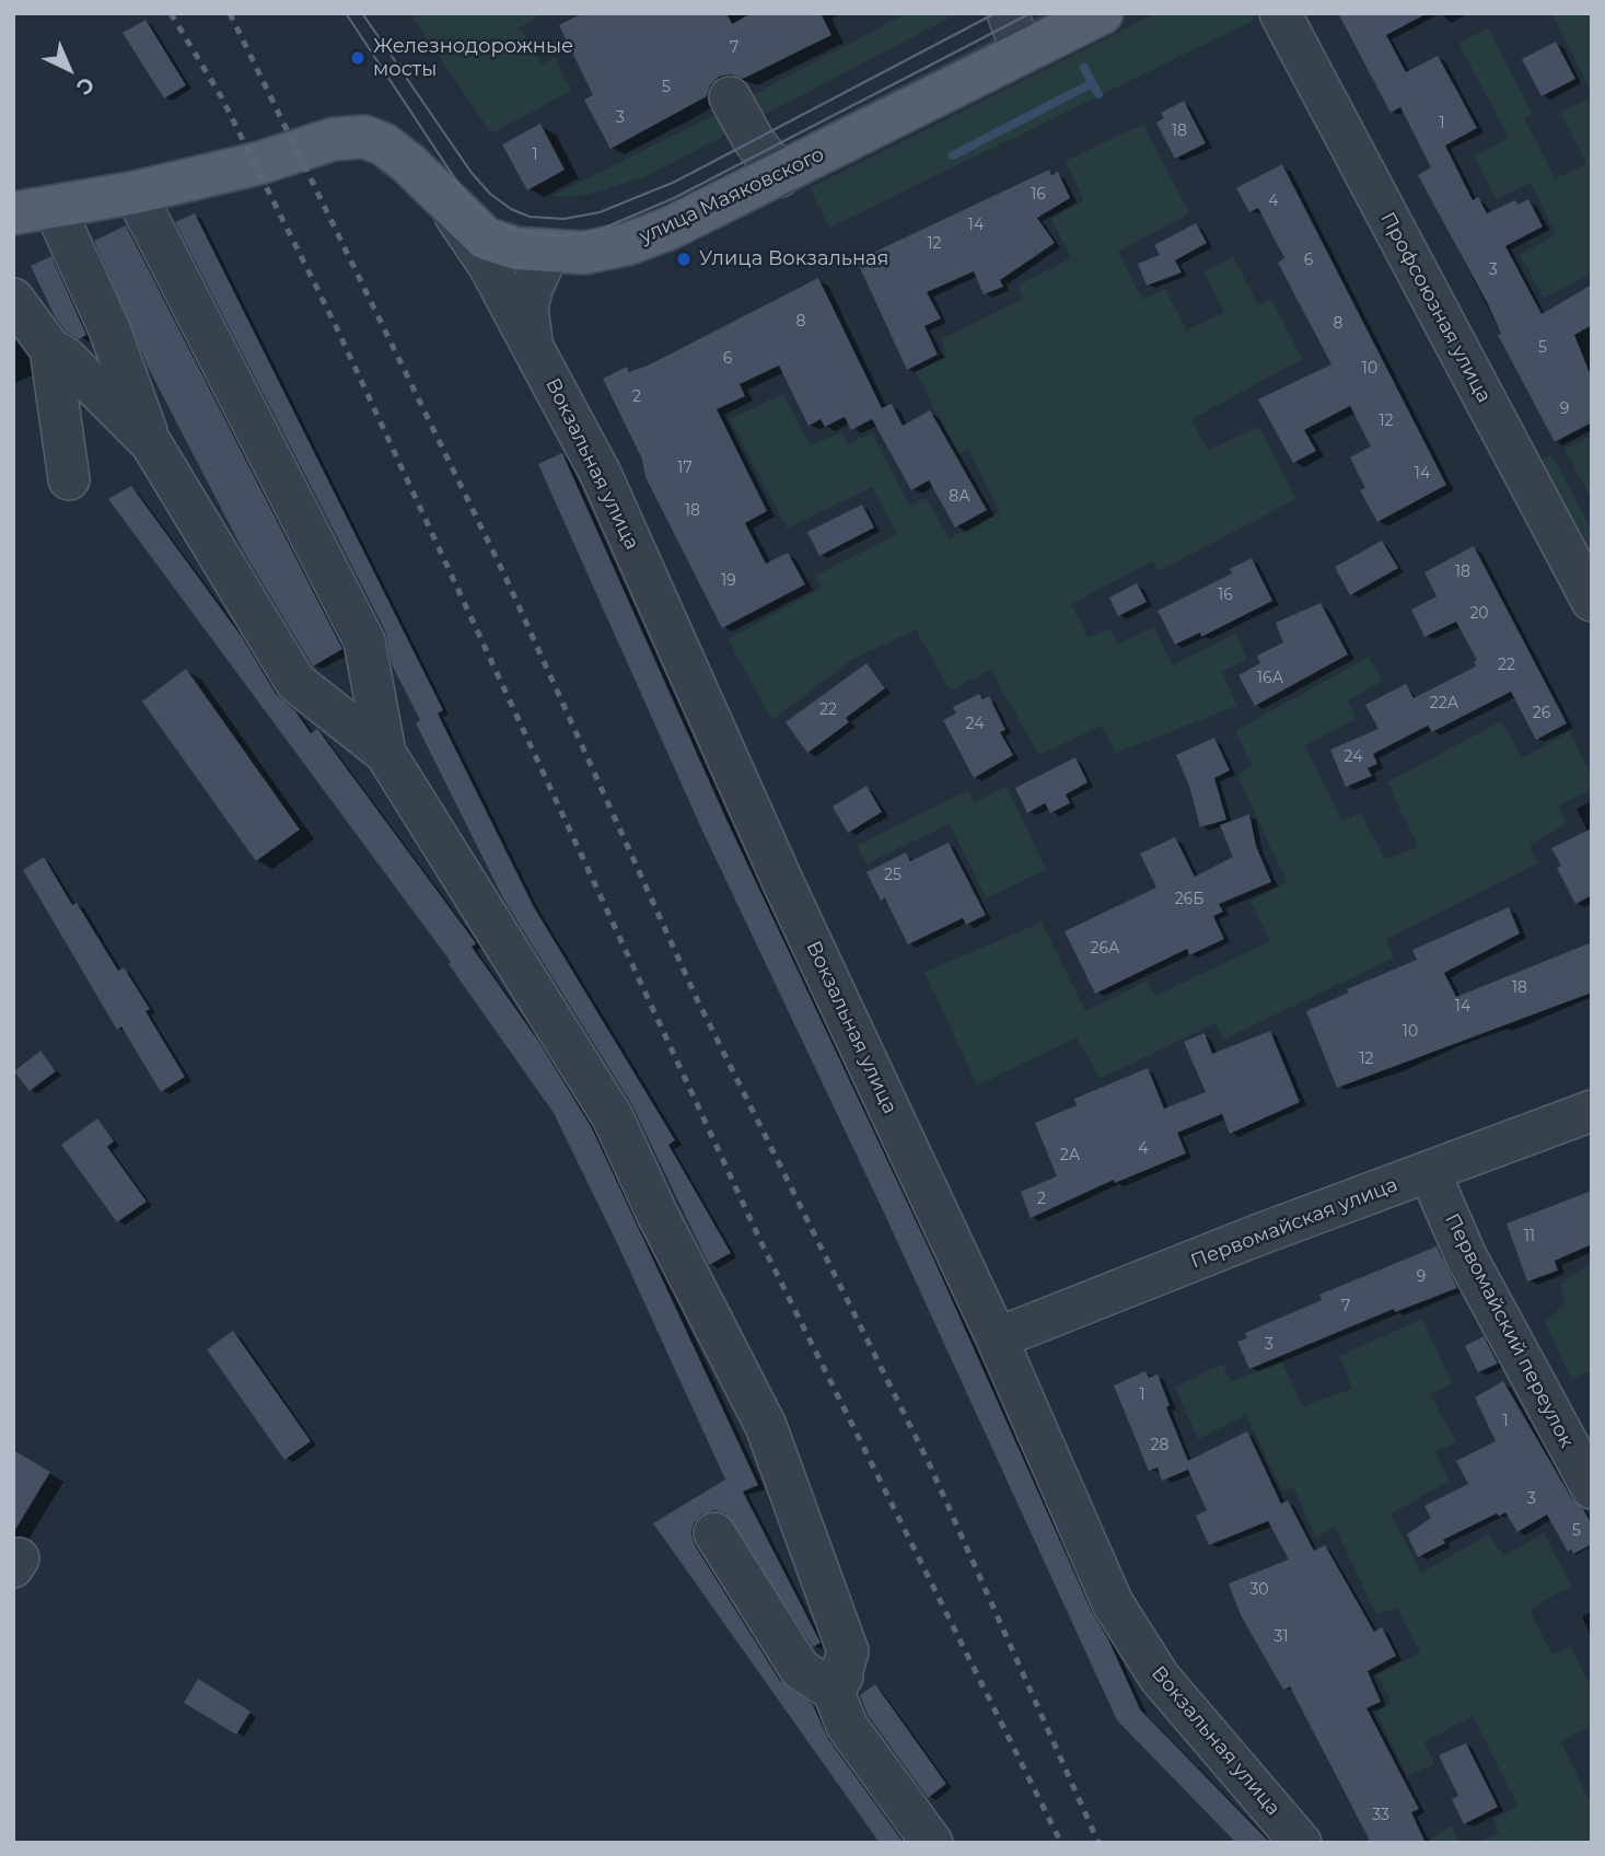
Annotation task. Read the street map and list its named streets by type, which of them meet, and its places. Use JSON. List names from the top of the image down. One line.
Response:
{"streets":{"main road":["улица Маяковского"],"street":["Профсоюзная улица","Вокзальная улица","Первомайская улица","Первомайский переулок"]},"crossings":[["улица Маяковского","Вокзальная улица"],["Вокзальная улица","Первомайская улица"],["Первомайская улица","Первомайский переулок"]],"places":["Железнодорожные мосты","Улица Вокзальная"],"house_numbers":["7","5","3","1","18","1","16","4","14","12","6","3","8","8","5","6","10","2","9","12","17","14","8А","18","18","19","16","20","22","16А","22А","22","26","24","24","25","26Б","26А","18","14","10","12","4","2А","2","11","9","7","3","1","1","28","3","5","30","31","33"],"north":"bottom right"}
